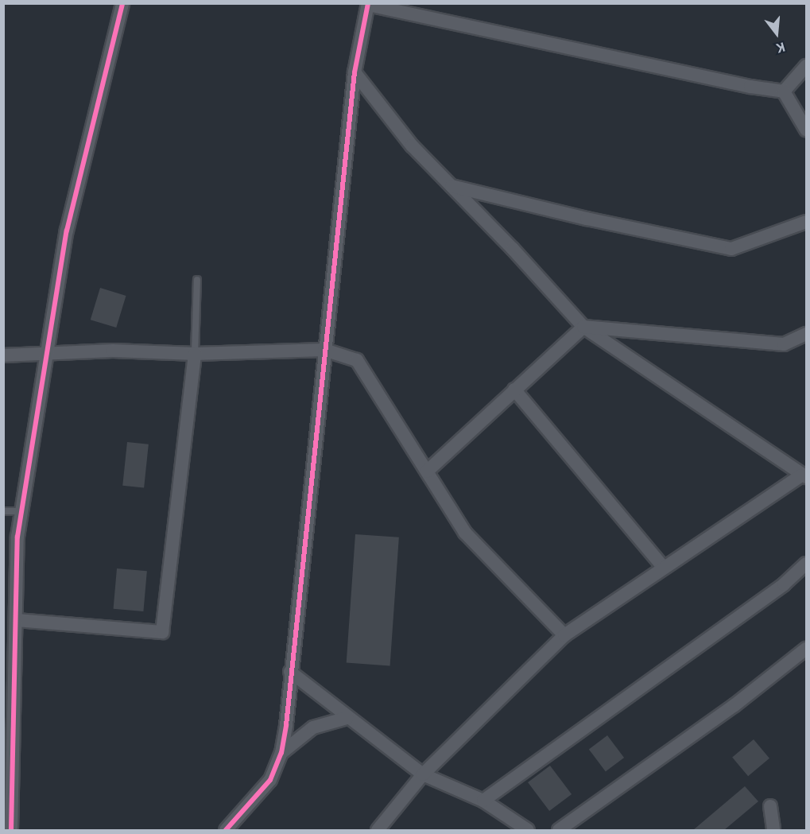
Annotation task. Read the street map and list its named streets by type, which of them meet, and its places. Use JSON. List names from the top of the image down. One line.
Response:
{"north":"bottom"}
